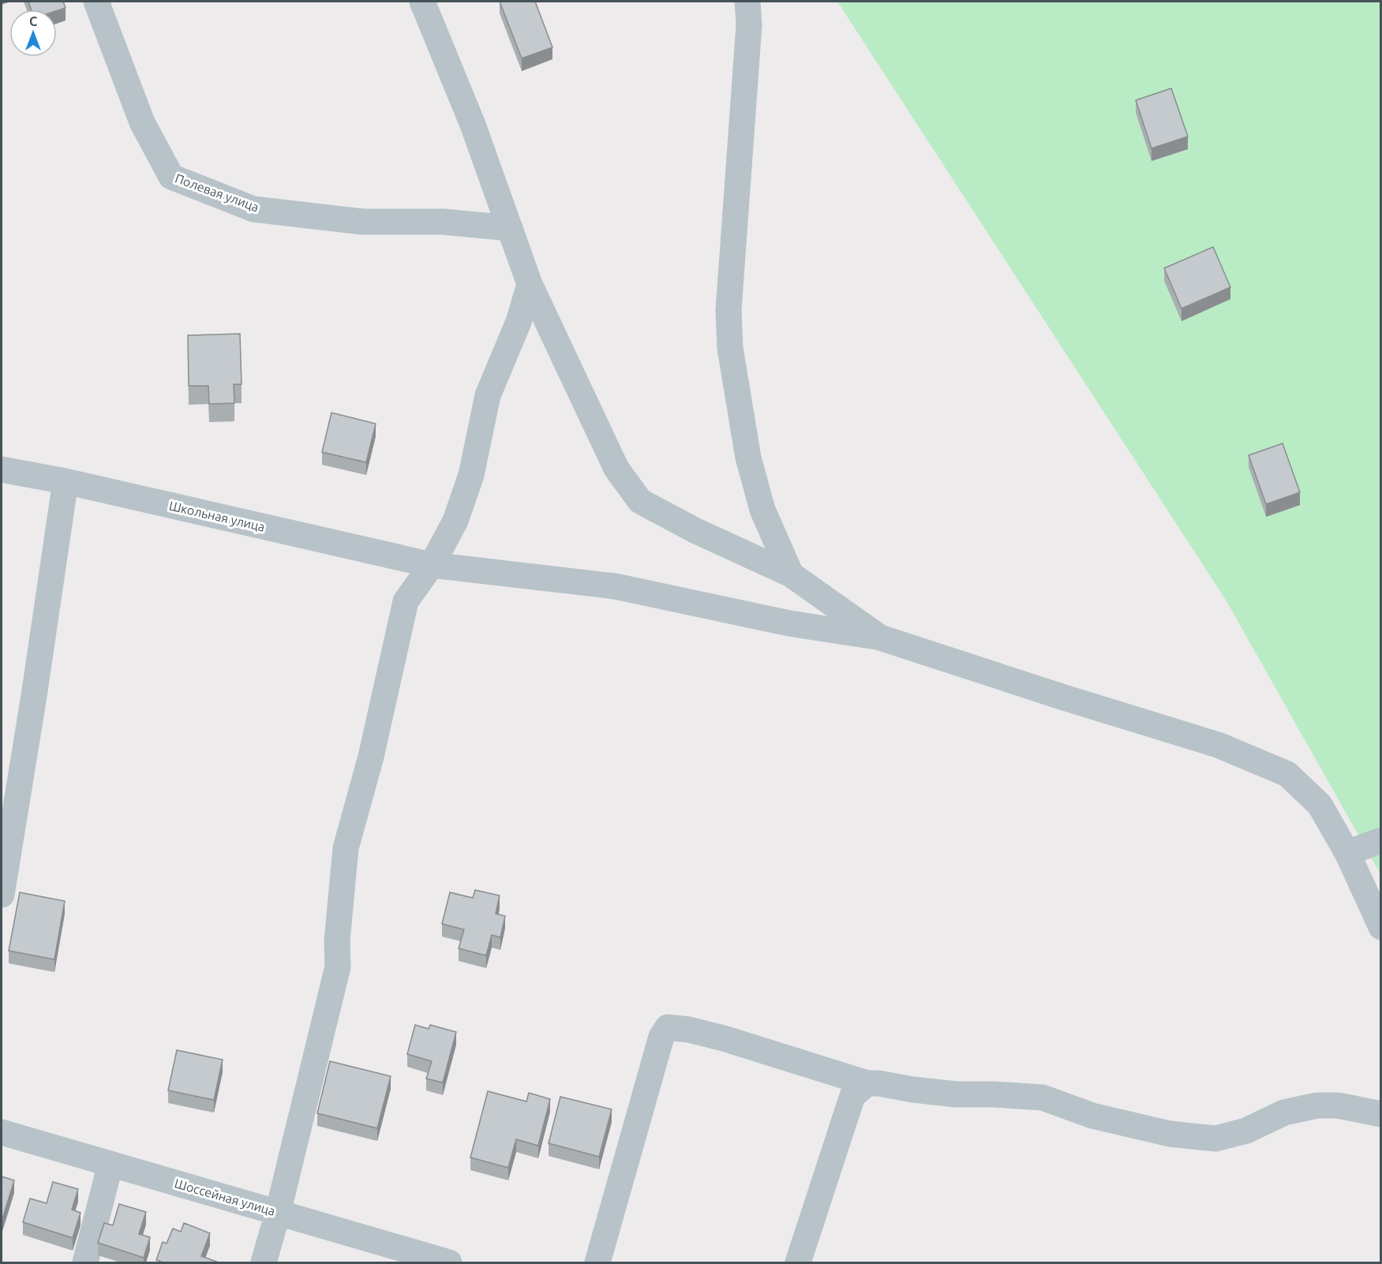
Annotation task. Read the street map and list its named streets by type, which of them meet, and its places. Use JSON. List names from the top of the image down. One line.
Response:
{"streets":{"street":["Полевая улица","Школьная улица","Шоссейная улица"]},"north":"top"}
